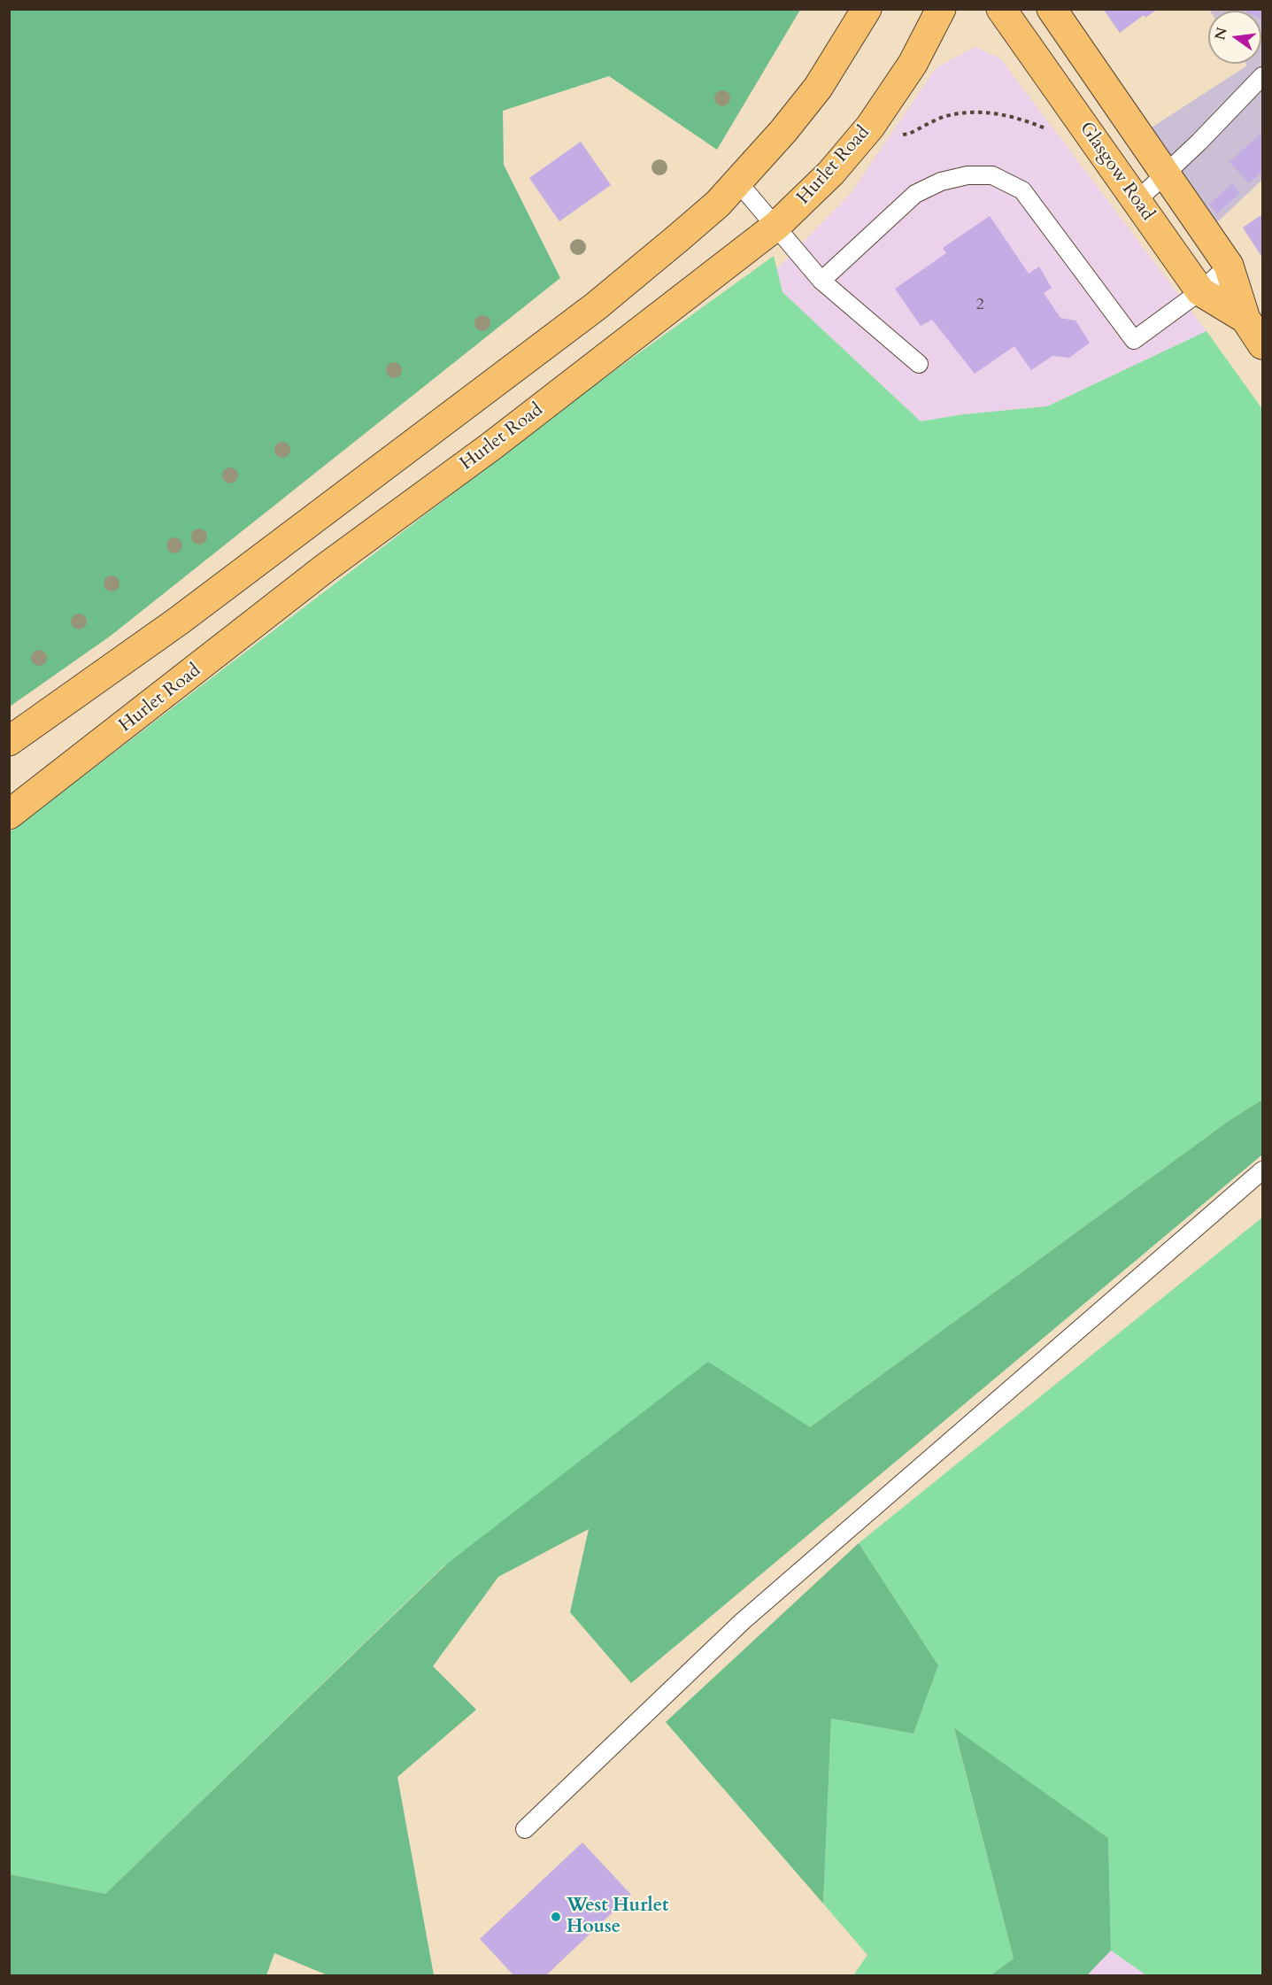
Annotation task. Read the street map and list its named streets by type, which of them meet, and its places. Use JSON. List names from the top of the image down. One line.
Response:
{"streets":{"main road":["Hurlet Road","Glasgow Road"]},"places":["West Hurlet House"],"house_numbers":["2"],"north":"left"}
